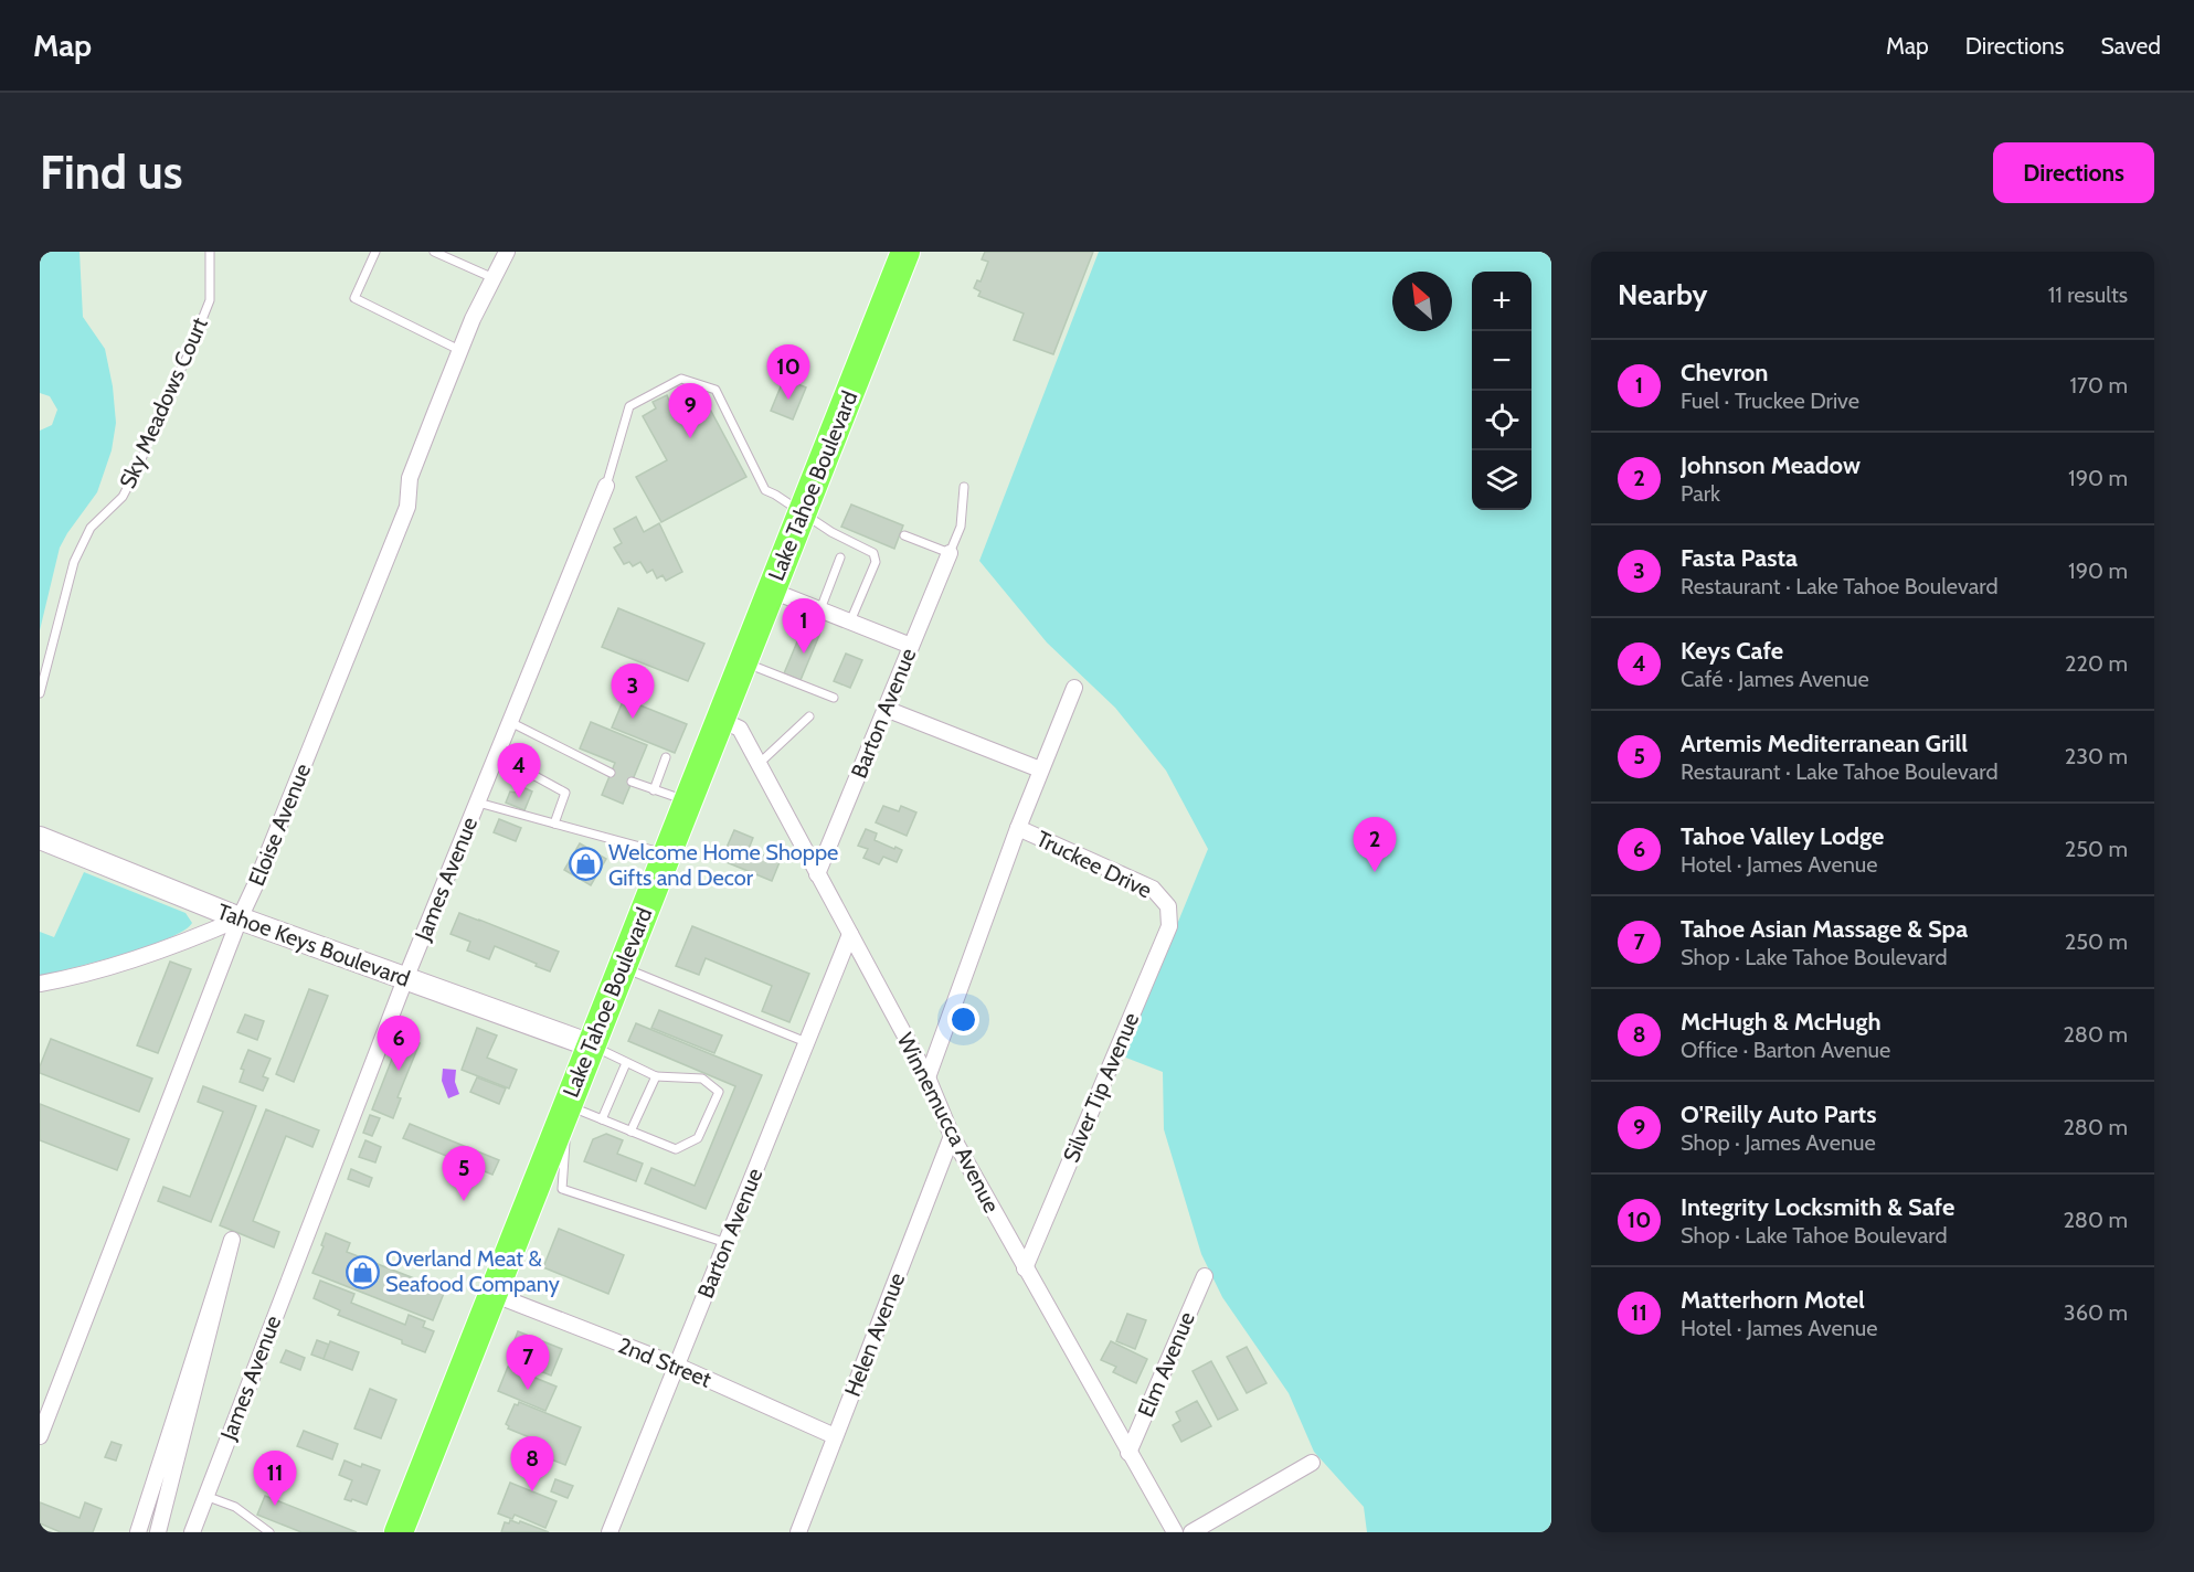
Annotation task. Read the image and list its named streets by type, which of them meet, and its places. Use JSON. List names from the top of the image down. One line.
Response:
{"streets":{"highway":["Lake Tahoe Boulevard"],"street":["Barton Avenue","Eloise Avenue","Truckee Drive","James Avenue","Tahoe Keys Boulevard","Silver Tip Avenue","Winnemucca Avenue","Helen Avenue","2nd Street","Elm Avenue"],"lane":["Sky Meadows Court"]},"crossings":[["Lake Tahoe Boulevard","Tahoe Keys Boulevard"],["Lake Tahoe Boulevard","Winnemucca Avenue"],["Lake Tahoe Boulevard","2nd Street"],["Barton Avenue","Winnemucca Avenue"],["Barton Avenue","2nd Street"],["Eloise Avenue","Tahoe Keys Boulevard"],["Truckee Drive","Silver Tip Avenue"],["James Avenue","Tahoe Keys Boulevard"],["Silver Tip Avenue","Winnemucca Avenue"],["Winnemucca Avenue","Helen Avenue"],["Winnemucca Avenue","Elm Avenue"],["Helen Avenue","2nd Street"]],"places":{"shop":["Welcome Home Shoppe Gifts and Decor","Overland Meat & Seafood Company"]},"north":"top left","page":{"header":"Map","nav":["Map","Directions","Saved"],"buttons":"Directions","title":"Find us","heading":["Nearby","11 results"],"map_buttons":["+","−"],"list":[{"mark":"1","name":"Chevron","note":"Fuel · Truckee Drive","value":"170 m"},{"mark":"2","name":"Johnson Meadow","note":"Park","value":"190 m"},{"mark":"3","name":"Fasta Pasta","note":"Restaurant · Lake Tahoe Boulevard","value":"190 m"},{"mark":"4","name":"Keys Cafe","note":"Café · James Avenue","value":"220 m"},{"mark":"5","name":"Artemis Mediterranean Grill","note":"Restaurant · Lake Tahoe Boulevard","value":"230 m"},{"mark":"6","name":"Tahoe Valley Lodge","note":"Hotel · James Avenue","value":"250 m"},{"mark":"7","name":"Tahoe Asian Massage & Spa","note":"Shop · Lake Tahoe Boulevard","value":"250 m"},{"mark":"8","name":"McHugh & McHugh","note":"Office · Barton Avenue","value":"280 m"},{"mark":"9","name":"O'Reilly Auto Parts","note":"Shop · James Avenue","value":"280 m"},{"mark":"10","name":"Integrity Locksmith & Safe","note":"Shop · Lake Tahoe Boulevard","value":"280 m"},{"mark":"11","name":"Matterhorn Motel","note":"Hotel · James Avenue","value":"360 m"}],"pins":["10","9","1","3","4","2","6","5","7","8","11"]}}
